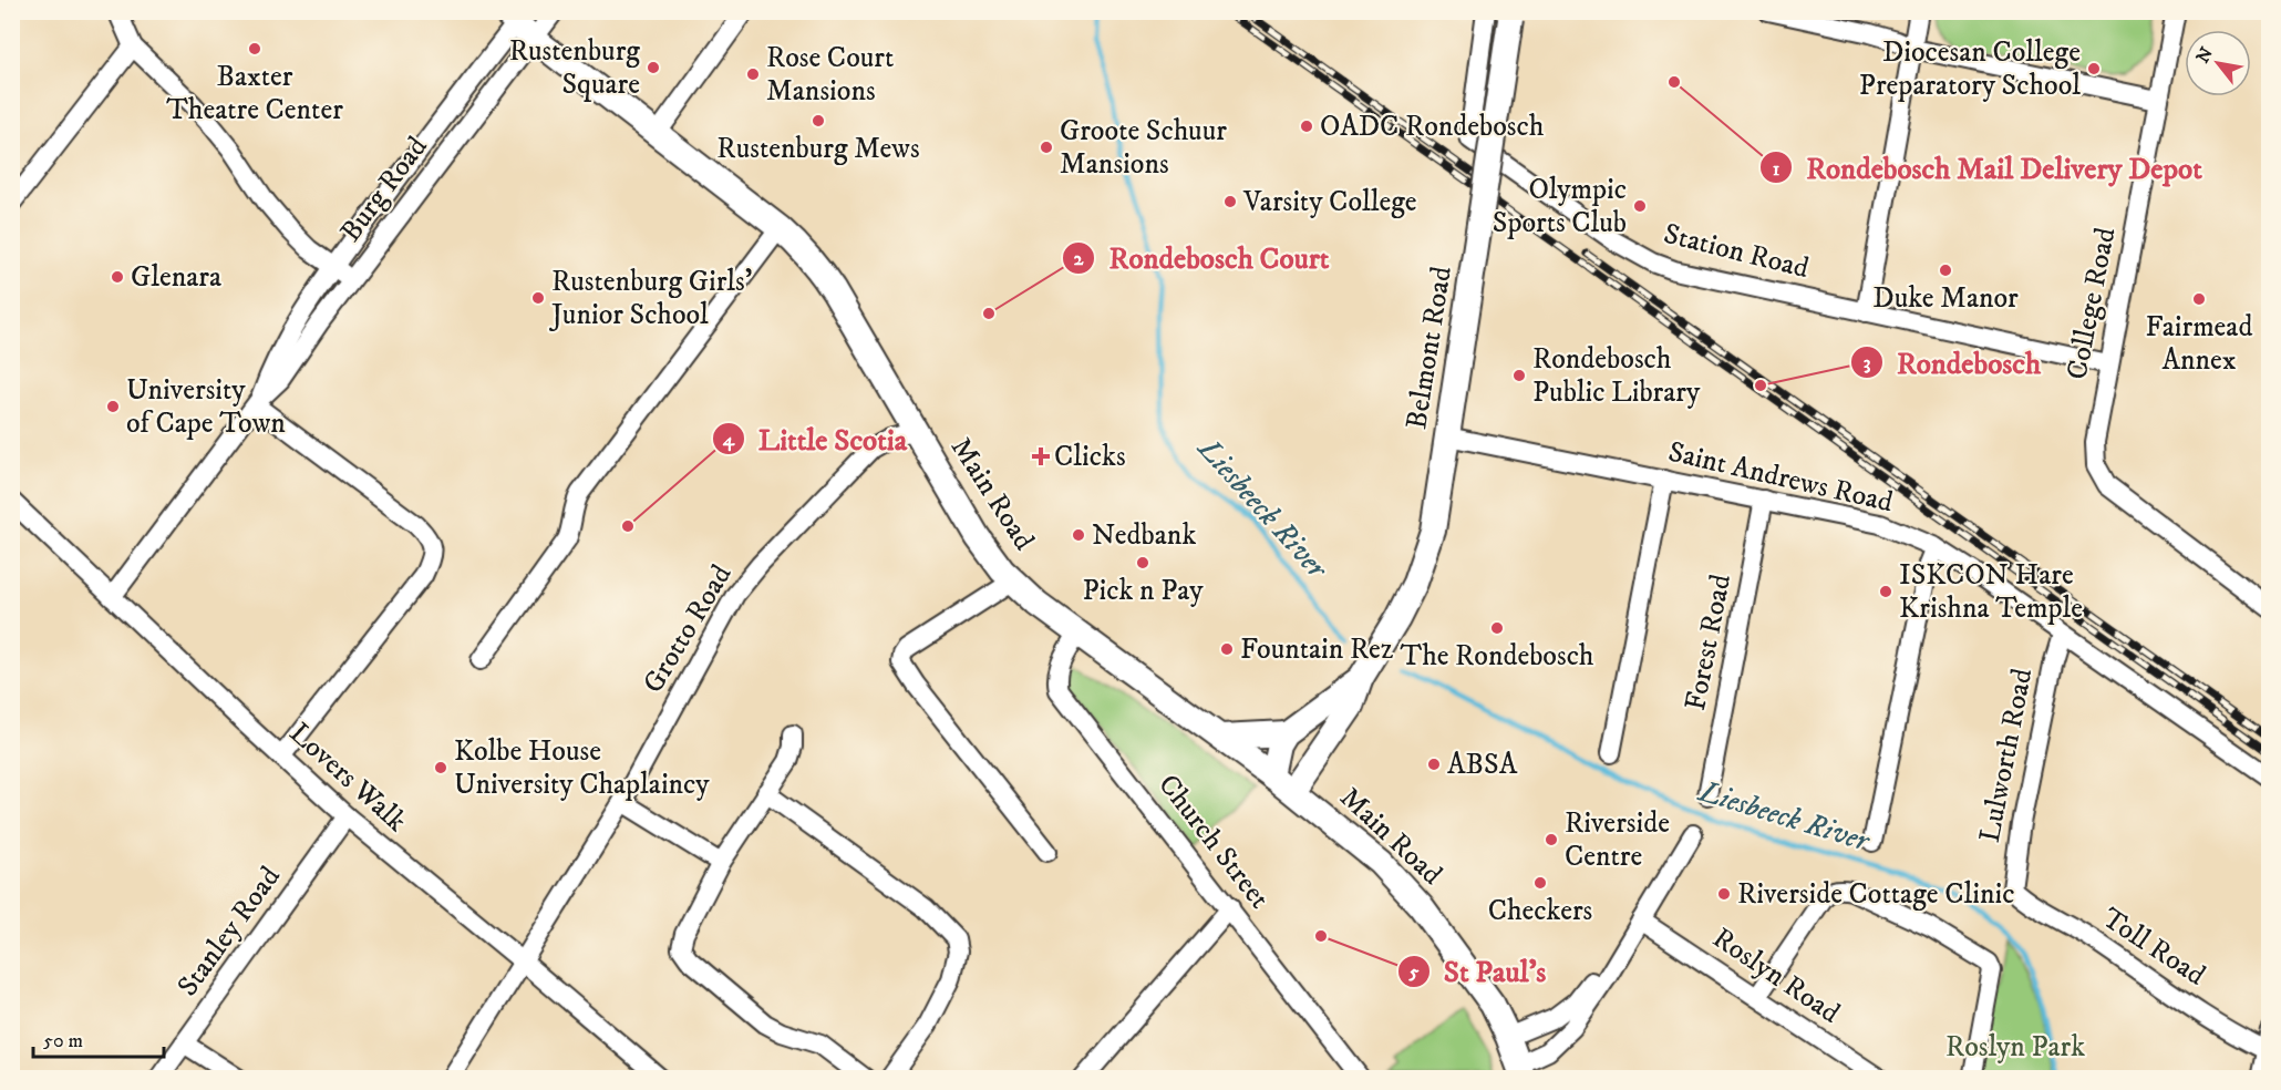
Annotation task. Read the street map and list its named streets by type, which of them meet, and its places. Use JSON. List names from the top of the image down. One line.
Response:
{"streets":{"main road":["Belmont Road","Main Road"],"street":["Burg Road","Station Road","College Road","Saint Andrews Road","Grotto Road","Forest Road","Lulworth Road","Lovers Walk","Church Street","Stanley Road","Toll Road","Roslyn Road"]},"crossings":[["Burg Road","Main Road"],["Burg Road","Lovers Walk"],["Station Road","College Road"],["Belmont Road","Saint Andrews Road"],["Belmont Road","Main Road"],["Saint Andrews Road","Forest Road"],["Saint Andrews Road","Lulworth Road"],["Main Road","Grotto Road"],["Main Road","Church Street"],["Grotto Road","Lovers Walk"],["Lulworth Road","Toll Road"],["Lovers Walk","Stanley Road"]],"water":["Liesbeeck River"],"parks":["Roslyn Park"],"places":{"other":["Baxter Theatre Center","Rustenburg Square","Diocesan College Preparatory School","Rose Court Mansions","Rondebosch Mail Delivery Depot","Rustenburg Mews","OADC Rondebosch","Groote Schuur Mansions","Varsity College","Olympic Sports Club","Duke Manor","Glenara","Rustenburg Girls' Junior School","Fairmead Annex","Rondebosch Court","Rondebosch Public Library","Rondebosch","University of Cape Town","Little Scotia","Nedbank","Pick n Pay","ISKCON Hare Krishna Temple","The Rondebosch","Fountain Rez","ABSA","Kolbe House University Chaplaincy","Riverside Centre","Checkers","Riverside Cottage Clinic","St Paul's"],"health":["Clicks"]},"scale_bar":"50 m","north":"top left"}
